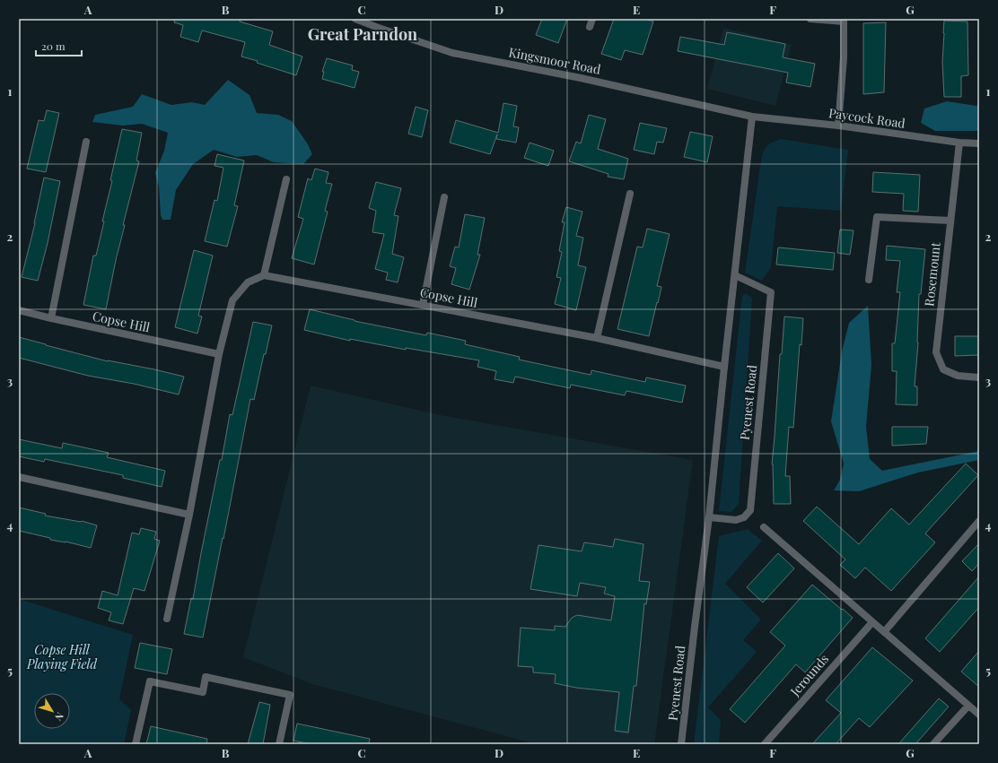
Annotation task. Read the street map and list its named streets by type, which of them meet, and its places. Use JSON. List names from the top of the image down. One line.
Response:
{"streets":{"street":["Kingsmoor Road","Paycock Road","Rosemount","Copse Hill","Pyenest Road","Jerounds"]},"crossings":[["Kingsmoor Road","Paycock Road"],["Kingsmoor Road","Pyenest Road"],["Paycock Road","Rosemount"],["Paycock Road","Pyenest Road"],["Copse Hill","Pyenest Road"]],"districts":["Great Parndon"],"parks":["Copse Hill Playing Field"],"scale_bar":"20 m","north":"bottom right","grid":{"columns":["A","B","C","D","E","F","G"],"rows":["1","2","3","4","5"]}}
